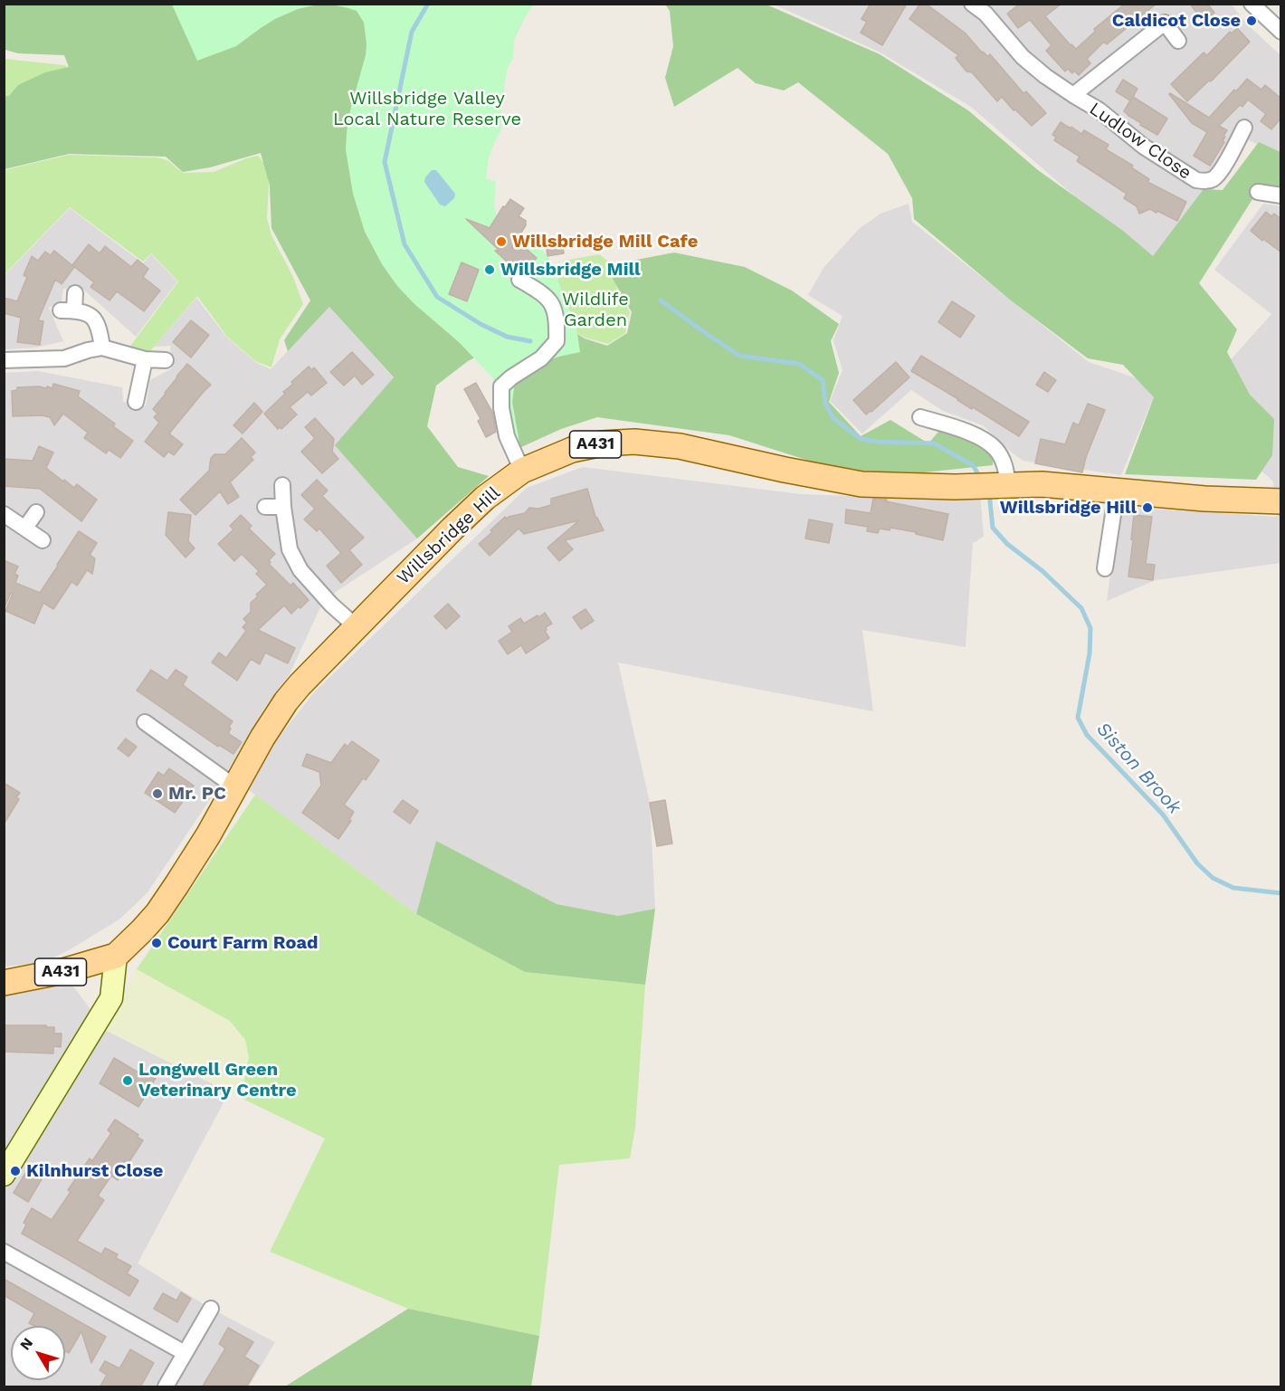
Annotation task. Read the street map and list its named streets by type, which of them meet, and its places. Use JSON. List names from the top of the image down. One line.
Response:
{"streets":{"main road":["A431","Willsbridge Hill"],"street":["Ludlow Close"]},"crossings":[["A431","Willsbridge Hill"]],"water":["Siston Brook"],"parks":["Willsbridge Valley Local Nature Reserve","Wildlife Garden"],"places":["Caldicot Close","Willsbridge Mill Cafe","Willsbridge Mill","Willsbridge Hill","Mr. PC","Court Farm Road","Longwell Green Veterinary Centre","Kilnhurst Close"],"north":"top left"}
